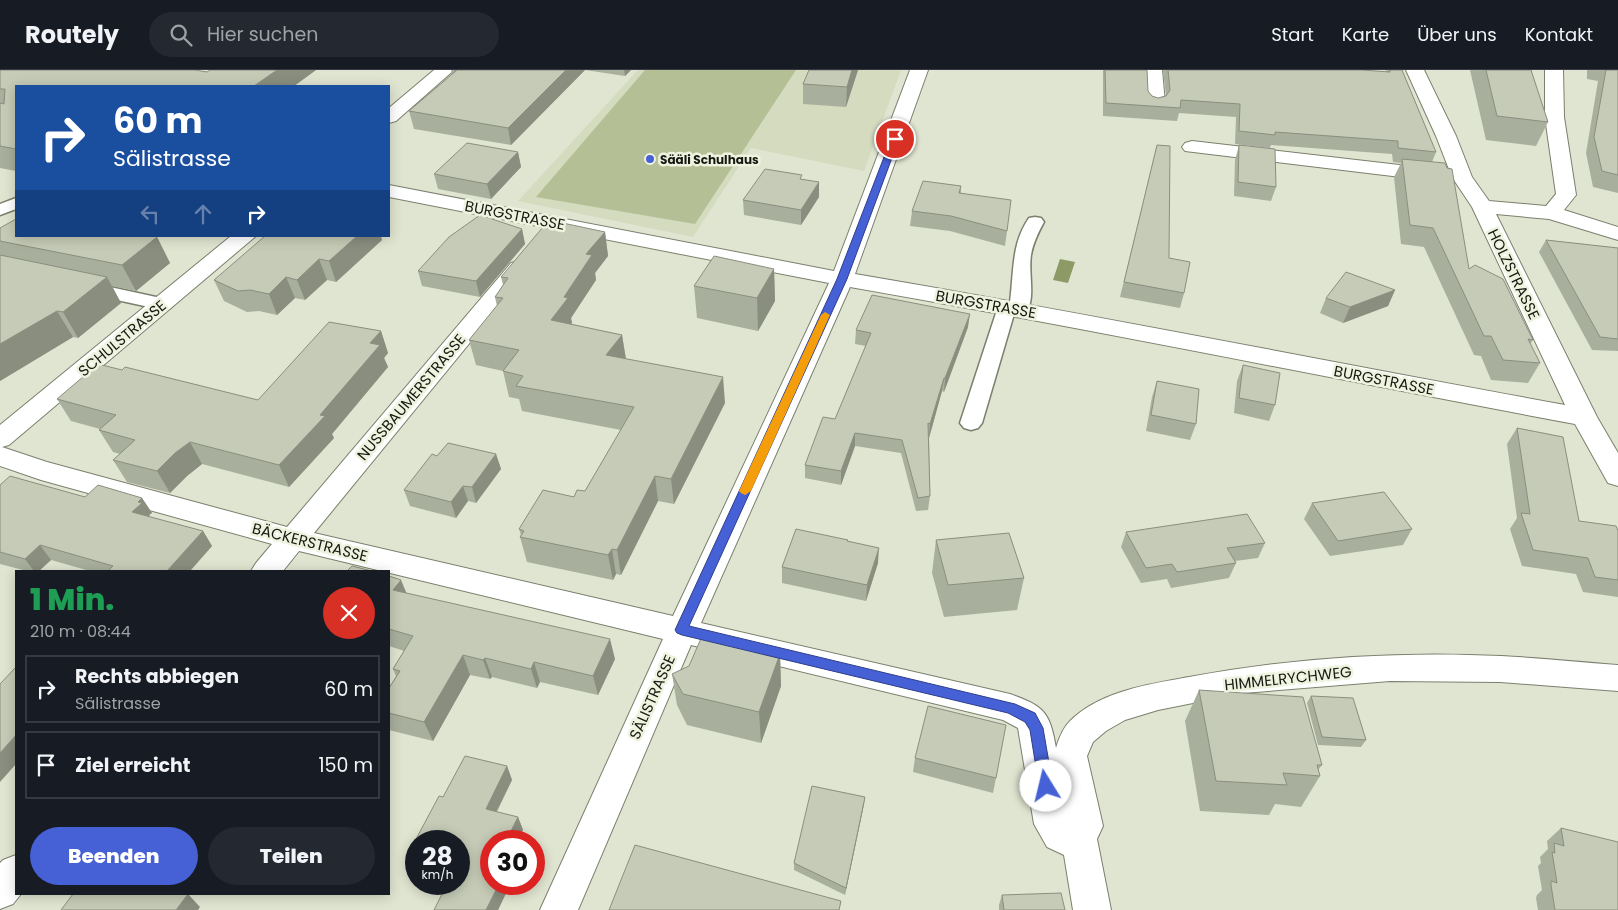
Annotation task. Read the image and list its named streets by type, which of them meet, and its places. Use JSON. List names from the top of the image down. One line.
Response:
{"streets":{"street":["BURGSTRASSE","HOLZSTRASSE","SCHULSTRASSE","NUSSBAUMERSTRASSE","BÄCKERSTRASSE","HIMMELRYCHWEG","SÄLISTRASSE"]},"crossings":[["BURGSTRASSE","HOLZSTRASSE"],["BURGSTRASSE","NUSSBAUMERSTRASSE"],["BURGSTRASSE","SÄLISTRASSE"],["NUSSBAUMERSTRASSE","BÄCKERSTRASSE"],["BÄCKERSTRASSE","SÄLISTRASSE"]],"places":["Sääli Schulhaus"],"page":{"header":"Routely","search":"Hier suchen","nav":["Start","Karte","Über uns","Kontakt"],"turn":["60 m","Sälistrasse"],"heading":["1 Min.","210 m · 08:44"],"list":[{"name":"Rechts abbiegen","note":"Sälistrasse","value":"60 m"},{"name":"Ziel erreicht","value":"150 m"}],"buttons":["Beenden","Teilen"],"speed":"28 km/h","limit":"30"}}
